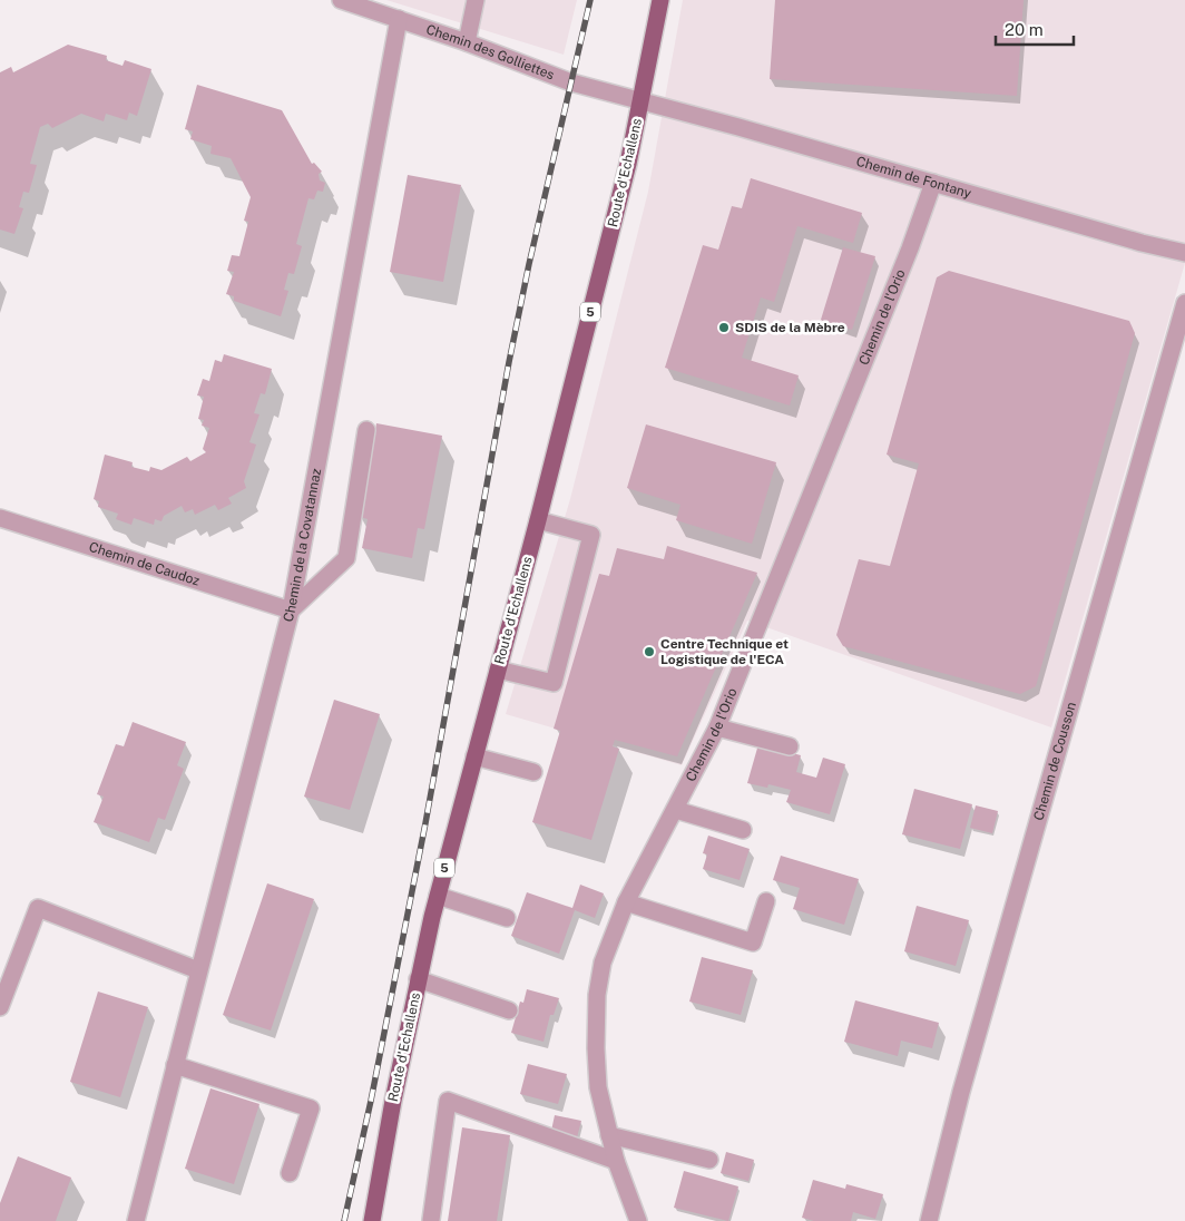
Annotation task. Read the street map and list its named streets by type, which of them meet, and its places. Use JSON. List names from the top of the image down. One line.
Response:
{"streets":{"main road":["Route d'Echallens","5"],"street":["Chemin des Golliettes","Chemin de Fontany","Chemin de l'Orio","Chemin de la Covatannaz","Chemin de Caudoz","Chemin de Cousson"]},"crossings":[["Chemin des Golliettes","Route d'Echallens"],["Chemin des Golliettes","Chemin de Fontany"],["Chemin des Golliettes","Chemin de la Covatannaz"],["Route d'Echallens","Chemin de Fontany"],["Chemin de Fontany","Chemin de l'Orio"],["Chemin de la Covatannaz","Chemin de Caudoz"]],"places":["SDIS de la Mèbre","Centre Technique et Logistique de l'ECA"],"scale_bar":"20 m"}
